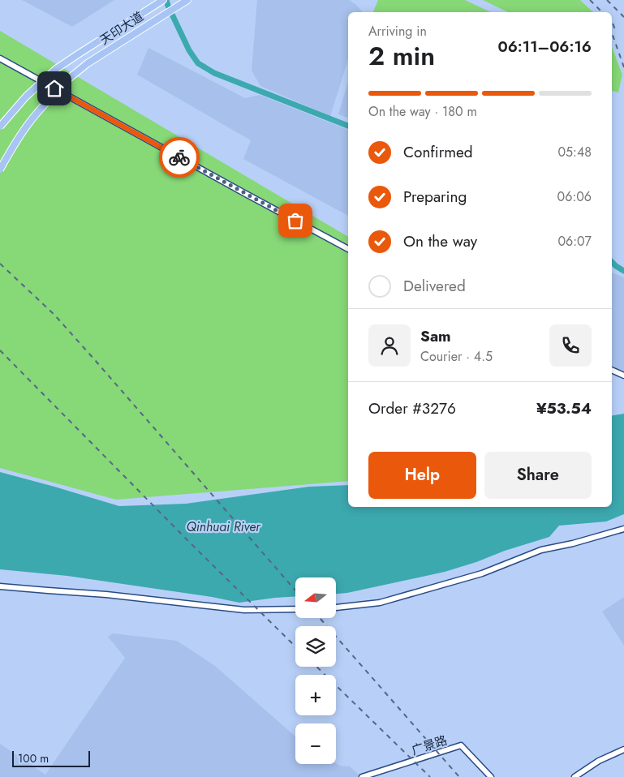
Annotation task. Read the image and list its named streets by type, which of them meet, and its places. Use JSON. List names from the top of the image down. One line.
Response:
{"streets":{"main road":["天印大道"],"street":["广景路"]},"water":["Qinhuai River"],"scale_bar":"100 m","north":"left","page":{"heading":["2 min","Arriving in","06:11–06:16"],"panel":["Sam","Courier · 4.5","Order #3276","¥53.54"],"bar":"On the way · 180 m","list":[["Confirmed","05:48"],["Preparing","06:06"],["On the way","06:07"],"Delivered"],"buttons":["Help","Share"],"map_buttons":["+","−"],"scale":"100 m"}}
